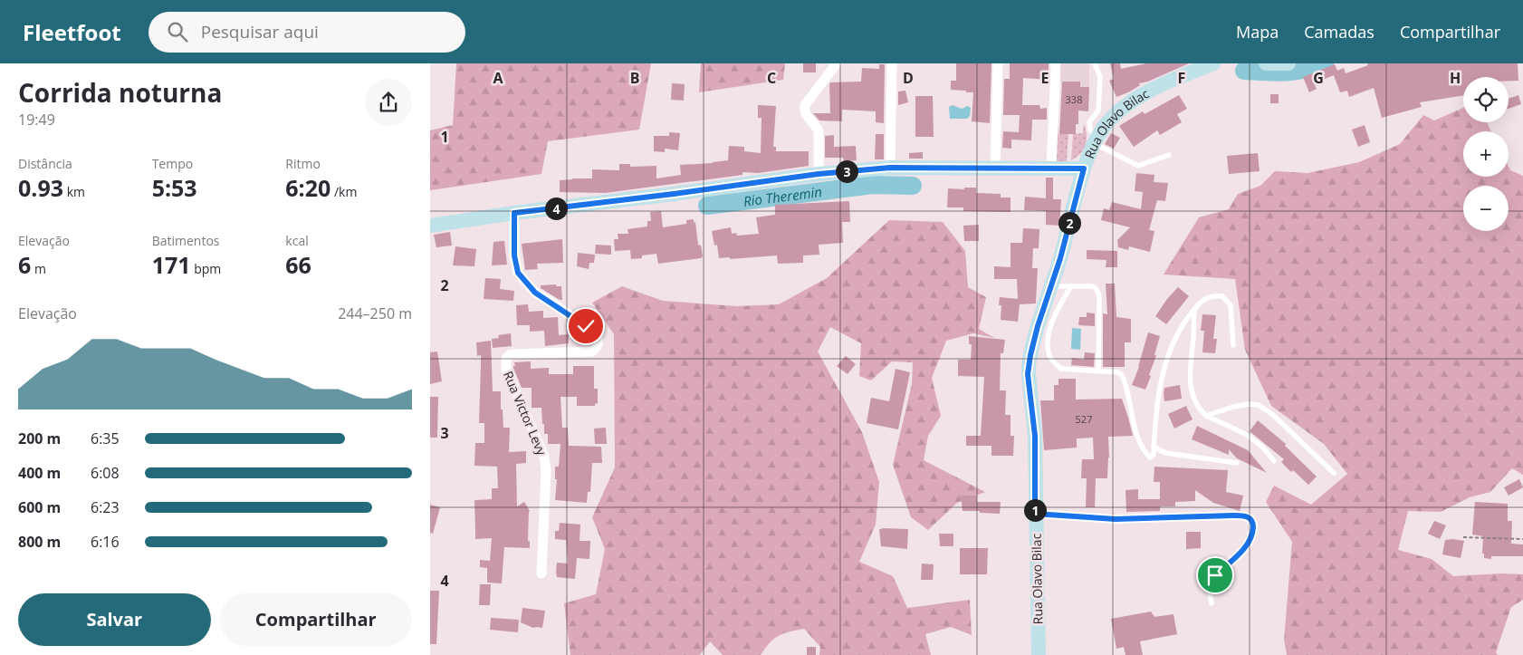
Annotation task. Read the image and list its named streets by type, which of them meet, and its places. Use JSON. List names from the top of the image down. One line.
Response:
{"streets":{"main road":["Rua Olavo Bilac"],"street":["Rua Victor Levy"]},"water":["Rio Theremin"],"house_numbers":["338","527"],"page":{"header":"Fleetfoot","search":"Pesquisar aqui","nav":["Mapa","Camadas","Compartilhar"],"heading":["Corrida noturna","19:49"],"map_buttons":["+","−"],"stats":[["Distância","0.93 km"],["Tempo","5:53"],["Ritmo","6:20 /km"],["Elevação","6 m"],["Batimentos","171 bpm"],["kcal","66"]],"pins":["3","4","2","1"],"chart":["Elevação","244–250 m"],"list":[{"name":"200 m","note":"6:35"},{"name":"400 m","note":"6:08"},{"name":"600 m","note":"6:23"},{"name":"800 m","note":"6:16"}],"buttons":["Salvar","Compartilhar"]},"grid":{"columns":["A","B","C","D","E","F","G","H"],"rows":["1","2","3","4"]}}
